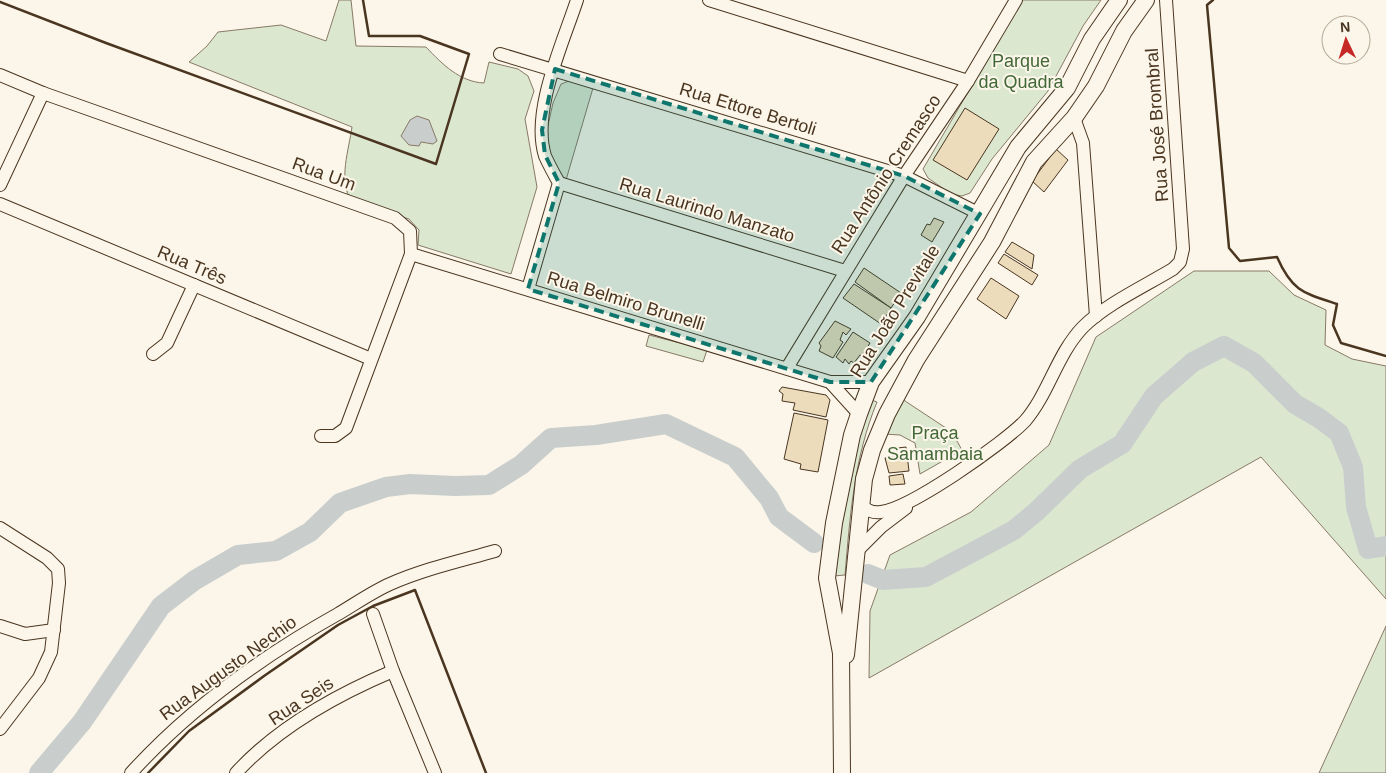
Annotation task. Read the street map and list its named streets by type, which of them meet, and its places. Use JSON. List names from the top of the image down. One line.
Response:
{"streets":{"main road":["Rua João Previtale"],"street":["Rua Ettore Bertoli","Rua José Brombral","Rua Um","Rua Antônio Cremasco","Rua Laurindo Manzato","Rua Três","Rua Belmiro Brunelli","Rua Augusto Nechio","Rua Seis"]},"crossings":[["Rua Ettore Bertoli","Rua Antônio Cremasco"],["Rua Ettore Bertoli","Rua João Previtale"],["Rua Um","Rua Três"],["Rua Um","Rua Belmiro Brunelli"],["Rua Antônio Cremasco","Rua Laurindo Manzato"],["Rua Antônio Cremasco","Rua Belmiro Brunelli"],["Rua Belmiro Brunelli","Rua João Previtale"]],"parks":["Parque da Quadra","Praça Samambaia"],"north":"top"}
